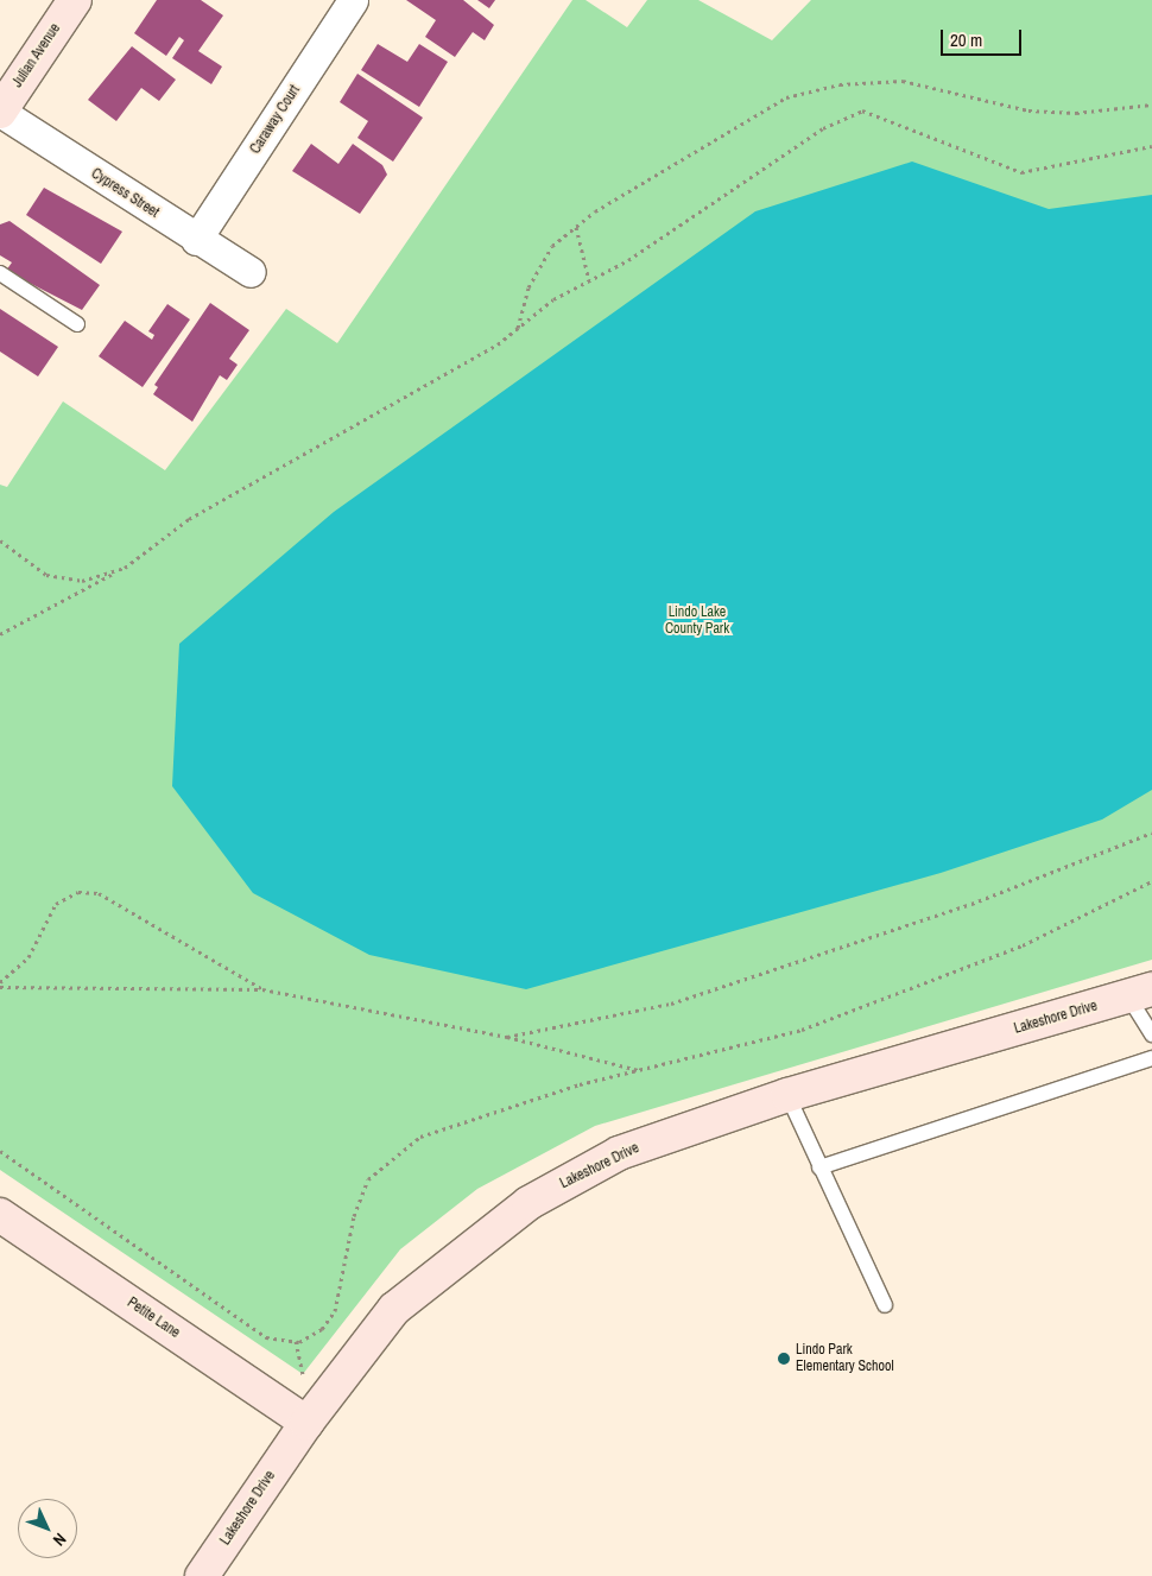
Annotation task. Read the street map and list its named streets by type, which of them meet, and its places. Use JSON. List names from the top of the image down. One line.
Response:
{"streets":{"street":["Julian Avenue","Caraway Court","Cypress Street","Lakeshore Drive","Petite Lane"]},"crossings":[["Julian Avenue","Cypress Street"],["Caraway Court","Cypress Street"],["Lakeshore Drive","Petite Lane"]],"parks":["Lindo Lake County Park"],"places":["Lindo Park Elementary School"],"scale_bar":"20 m","north":"bottom right"}
